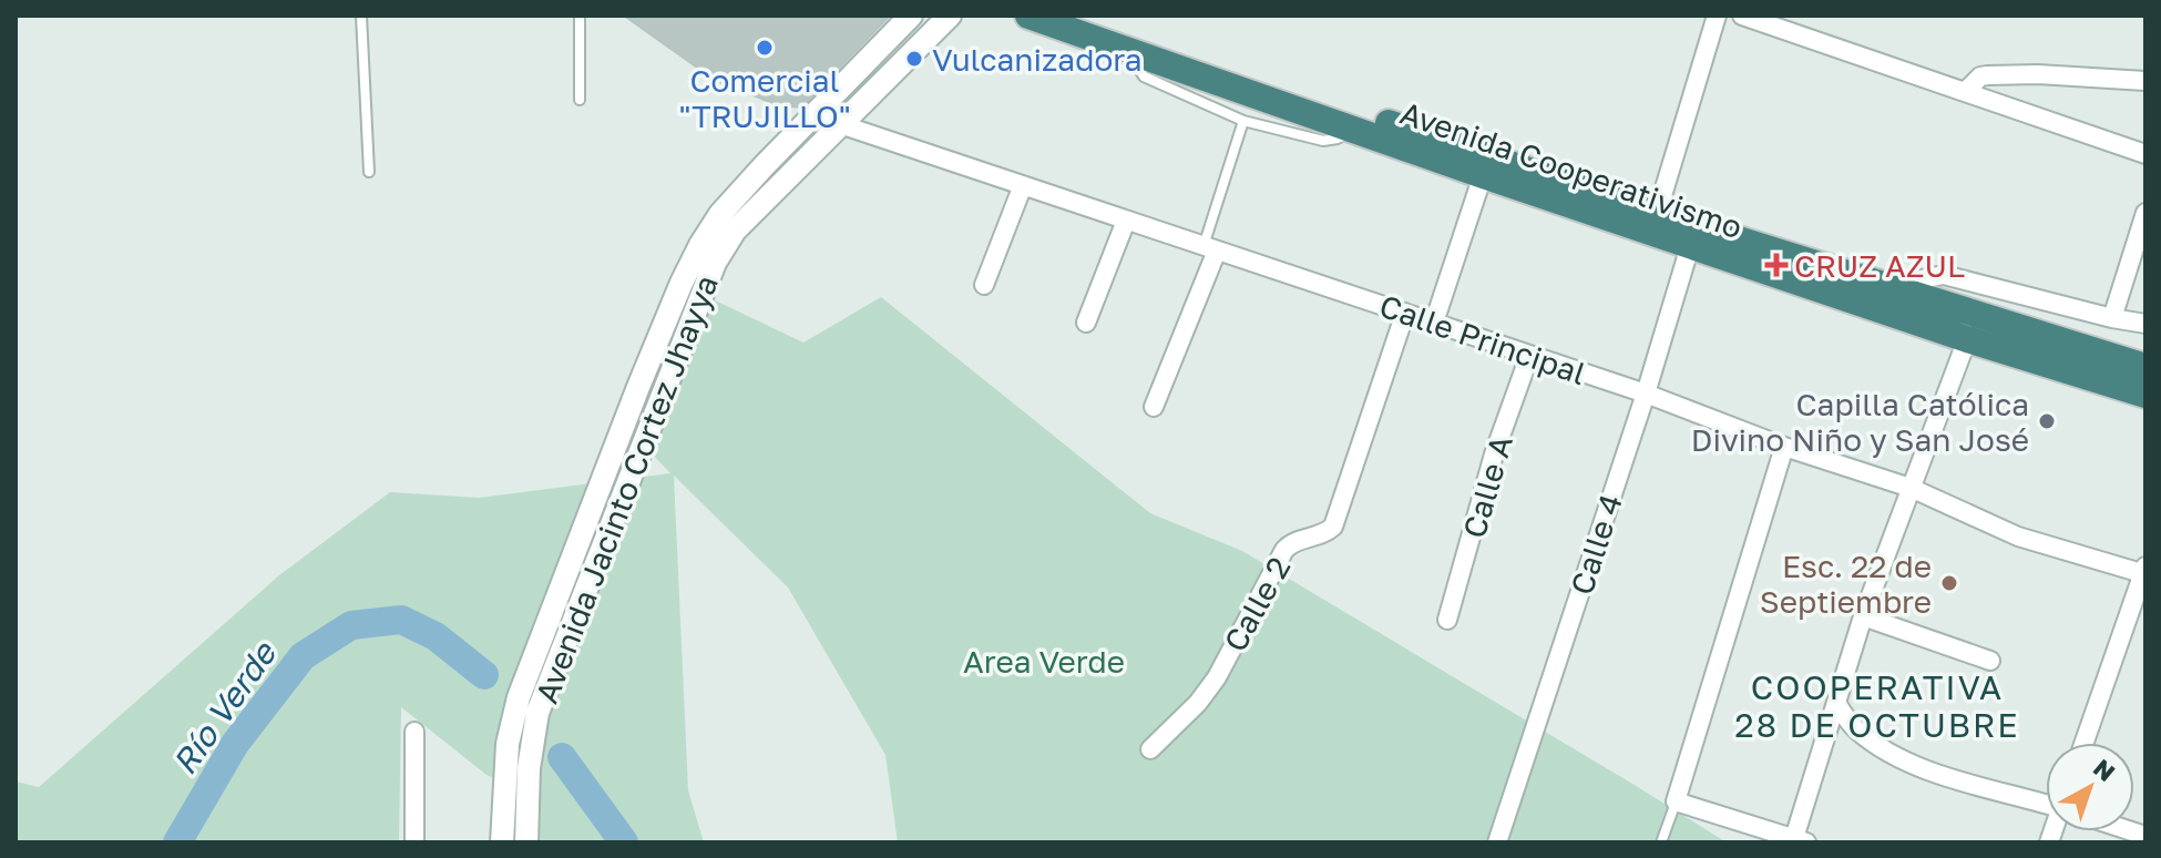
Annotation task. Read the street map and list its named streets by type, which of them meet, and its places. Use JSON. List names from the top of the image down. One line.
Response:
{"streets":{"highway":["Avenida Cooperativismo"],"street":["Calle Principal","Calle A","Avenida Jacinto Cortez Jhayya","Calle 4","Calle 2"]},"crossings":[["Avenida Cooperativismo","Calle 4"],["Calle Principal","Calle A"],["Calle Principal","Avenida Jacinto Cortez Jhayya"],["Calle Principal","Calle 4"],["Calle Principal","Calle 2"]],"districts":["COOPERATIVA 28 DE OCTUBRE"],"water":["Río Verde"],"parks":["Area Verde"],"places":{"other":["Comercial \"TRUJILLO\"","Vulcanizadora","Capilla Católica Divino Niño y San José","Esc. 22 de Septiembre"],"health":["CRUZ AZUL"]},"north":"top right"}
